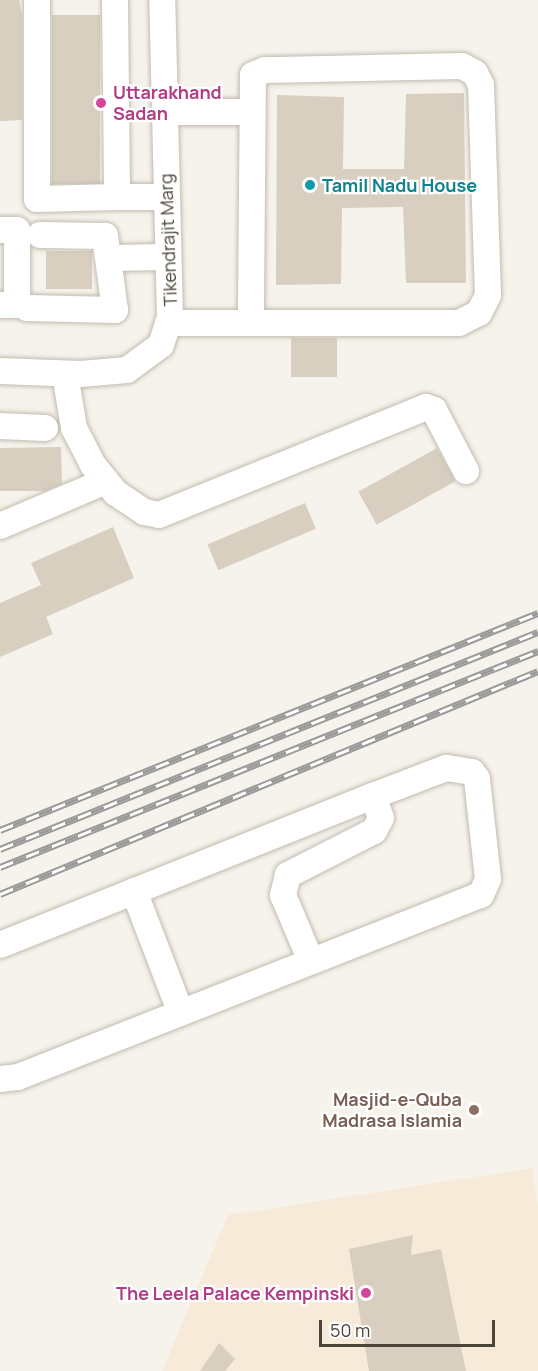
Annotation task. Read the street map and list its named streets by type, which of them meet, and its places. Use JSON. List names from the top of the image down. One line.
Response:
{"streets":{"street":["Tikendrajit Marg"]},"places":["Uttarakhand Sadan","Tamil Nadu House","Masjid-e-Quba Madrasa Islamia","The Leela Palace Kempinski"],"scale_bar":"50 m"}
